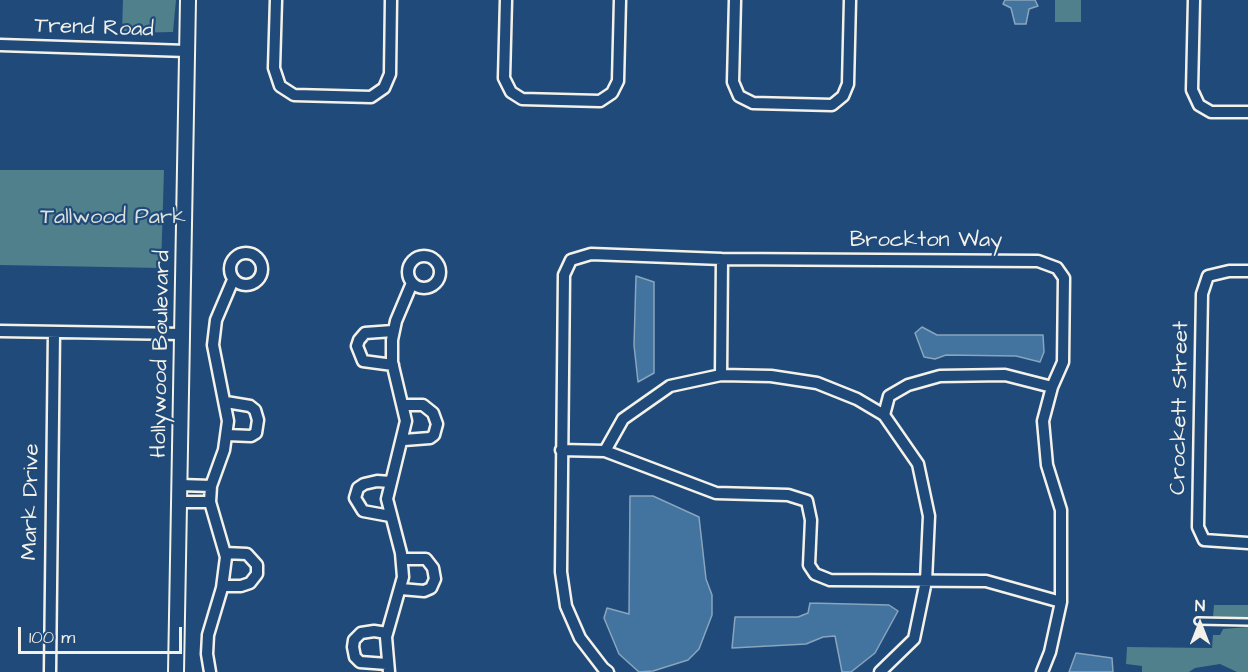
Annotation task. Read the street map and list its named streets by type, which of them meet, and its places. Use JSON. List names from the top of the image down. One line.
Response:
{"streets":{"street":["Trend Road","Brockton Way","Hollywood Boulevard","Crockett Street","Mark Drive"]},"crossings":[["Trend Road","Hollywood Boulevard"]],"parks":["Tallwood Park"],"scale_bar":"100 m","north":"top"}
